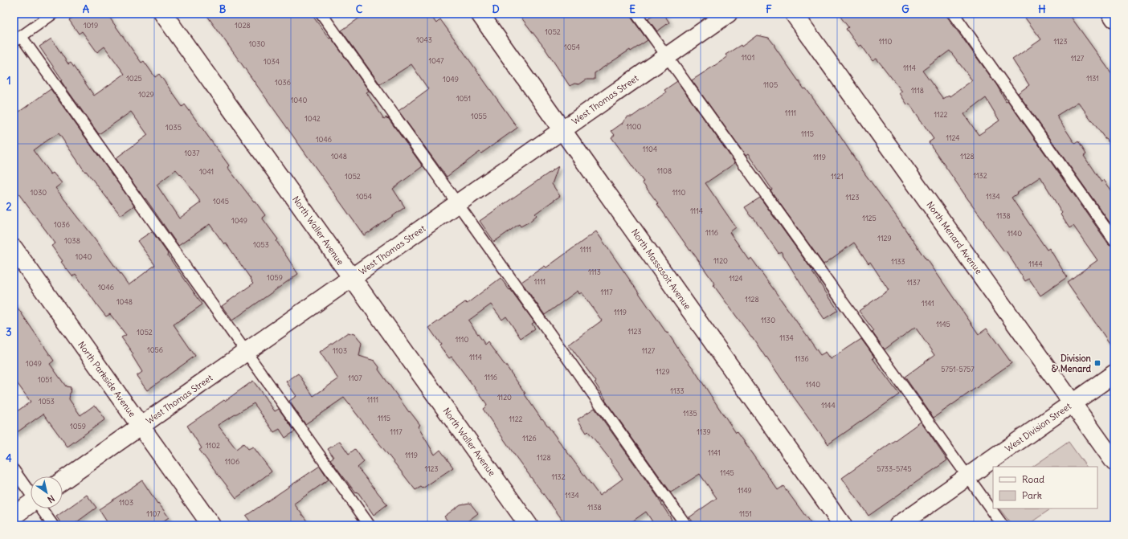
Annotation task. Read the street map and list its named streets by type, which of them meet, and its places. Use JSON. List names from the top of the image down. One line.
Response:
{"streets":{"street":["West Thomas Street","North Waller Avenue","North Menard Avenue","North Massasoit Avenue","North Parkside Avenue","West Division Street"]},"crossings":[["West Thomas Street","North Waller Avenue"],["West Thomas Street","North Massasoit Avenue"],["West Thomas Street","North Parkside Avenue"],["North Menard Avenue","West Division Street"]],"places":{"transit":["Division & Menard"]},"house_numbers":["1019","1028","1052","1043","1110","1123","1030","1054","1101","1127","1047","1034","1114","1025","1131","1049","1036","1105","1118","1029","1051","1040","1111","1122","1055","1042","1100","1035","1115","1124","1046","1104","1037","1048","1128","1119","1108","1041","1132","1052","1121","1030","1110","1054","1134","1123","1045","1114","1138","1125","1049","1036","1116","1140","1129","1038","1053","1111","1040","1120","1133","1144","1113","1059","1124","1111","1137","1046","1117","1128","1048","1141","1119","1130","1145","1123","1052","1134","1110","1056","1103","1127","1114","1136","1049","5751-5757","1129","1116","1107","1051","1140","1133","1120","1111","1053","1144","1135","1115","1122","1059","1117","1139","1126","1102","1141","1119","1128","1106","1123","5733-5745","1145","1132","1149","1134","1103","1138","1107","1151"],"legend":["Road","Park"],"north":"bottom right","grid":{"columns":["A","B","C","D","E","F","G","H"],"rows":["1","2","3","4"]}}
